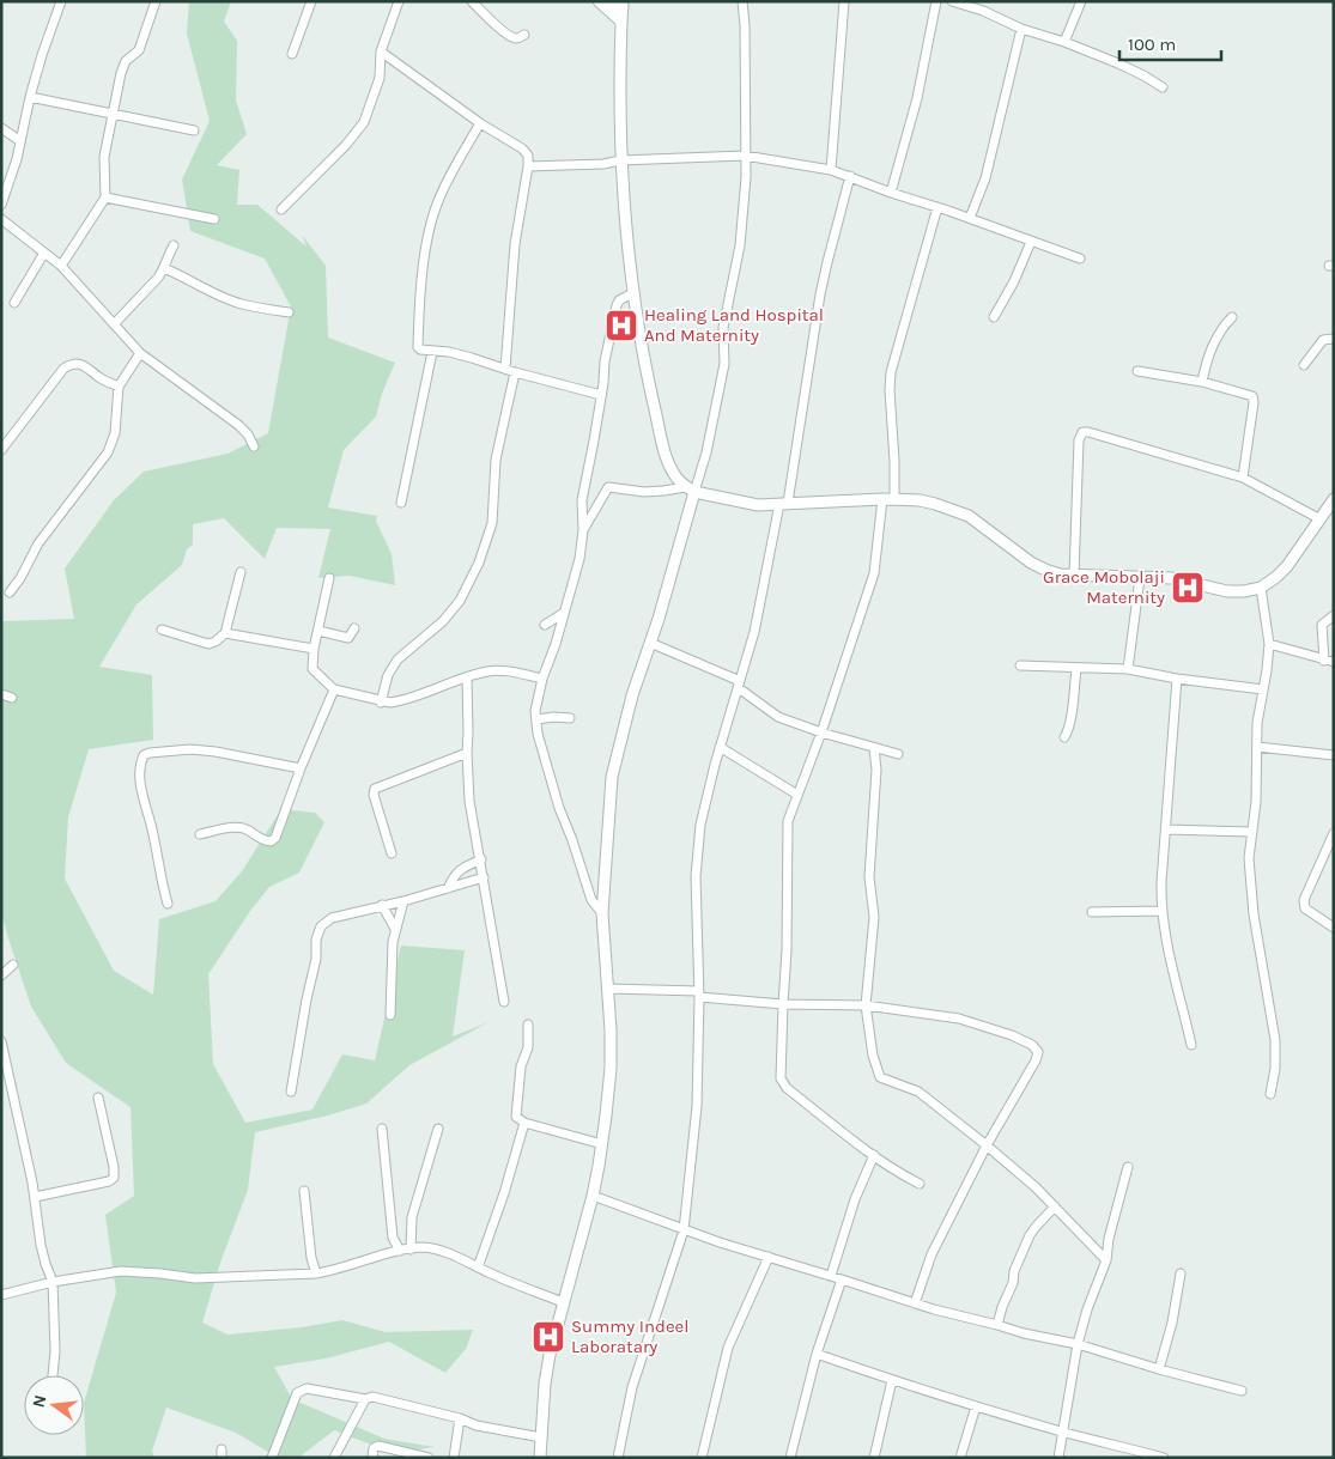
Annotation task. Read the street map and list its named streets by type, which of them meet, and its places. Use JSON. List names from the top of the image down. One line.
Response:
{"places":{"hospital":["Healing Land Hospital And Maternity","Grace Mobolaji Maternity","Summy Indeel Laboratary"]},"scale_bar":"100 m","north":"left"}
